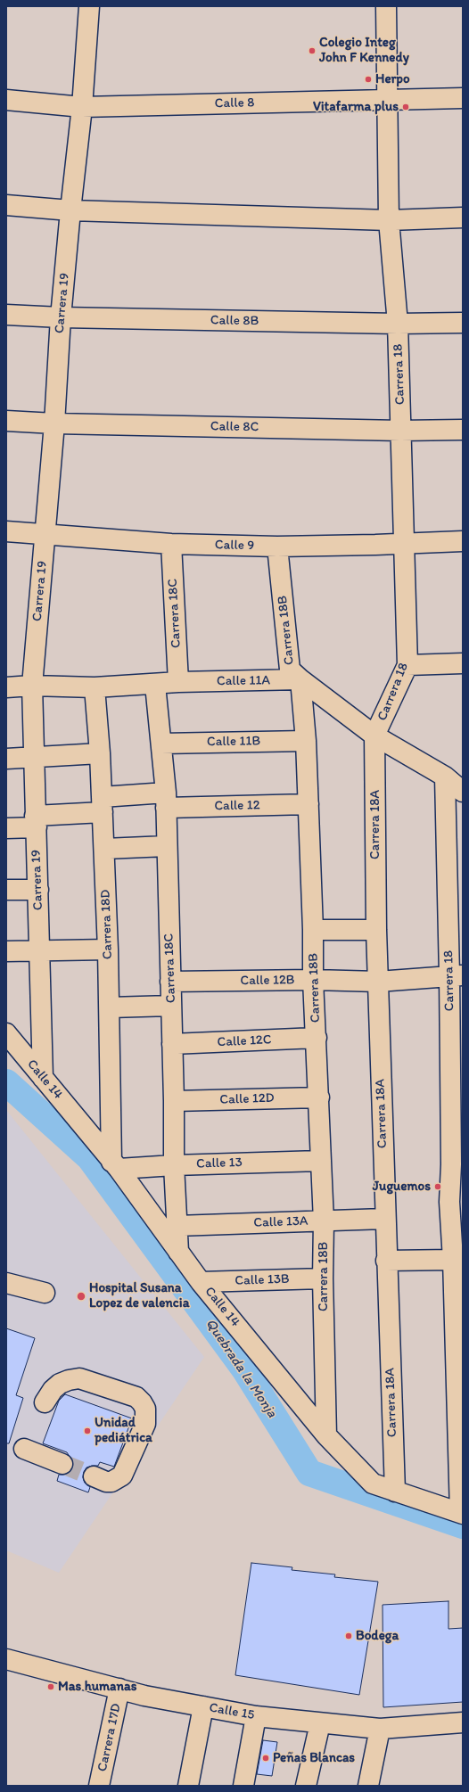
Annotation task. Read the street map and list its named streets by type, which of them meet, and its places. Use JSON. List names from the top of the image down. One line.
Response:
{"streets":{"street":["Calle 8","Carrera 19","Calle 8B","Carrera 18","Calle 8C","Calle 9","Carrera 18C","Carrera 18B","Calle 11A","Calle 11B","Calle 12","Carrera 18A","Carrera 18D","Calle 12B","Calle 12C","Calle 14","Calle 12D","Calle 13","Calle 13A","Calle 13B","Calle 15","Carrera 17D"]},"crossings":[["Calle 8","Carrera 19"],["Calle 8","Carrera 18"],["Carrera 19","Calle 8B"],["Carrera 19","Calle 8C"],["Carrera 19","Calle 9"],["Carrera 19","Calle 11A"],["Carrera 19","Calle 12"],["Carrera 19","Calle 14"],["Calle 8B","Carrera 18"],["Carrera 18","Calle 8C"],["Carrera 18","Calle 9"],["Carrera 18","Carrera 18A"],["Carrera 18","Calle 12B"],["Carrera 18","Calle 14"],["Calle 9","Carrera 18C"],["Calle 9","Carrera 18B"],["Carrera 18C","Calle 11A"],["Carrera 18C","Calle 11B"],["Carrera 18C","Calle 12"],["Carrera 18C","Calle 12B"],["Carrera 18C","Calle 12C"],["Carrera 18C","Calle 14"],["Carrera 18C","Calle 12D"],["Carrera 18C","Calle 13"],["Carrera 18C","Calle 13A"],["Carrera 18B","Calle 11A"],["Carrera 18B","Calle 11B"],["Carrera 18B","Calle 12"],["Carrera 18B","Calle 12B"],["Carrera 18B","Calle 12C"],["Carrera 18B","Calle 14"],["Carrera 18B","Calle 12D"],["Carrera 18B","Calle 13"],["Carrera 18B","Calle 13A"],["Carrera 18B","Calle 13B"],["Calle 11A","Carrera 18D"],["Calle 12","Carrera 18D"],["Carrera 18A","Calle 12B"],["Carrera 18A","Calle 14"],["Carrera 18A","Calle 13A"],["Carrera 18D","Calle 14"],["Carrera 18D","Calle 13"],["Calle 14","Calle 13"],["Calle 14","Calle 13B"],["Calle 15","Carrera 17D"]],"water":["Quebrada la Monja"],"places":["Colegio Integ John F Kennedy","Herpo","Vitafarma plus","Juguemos","Hospital Susana Lopez de valencia","Unidad pediátrica","Bodega","Mas humanas","Peñas Blancas"]}
